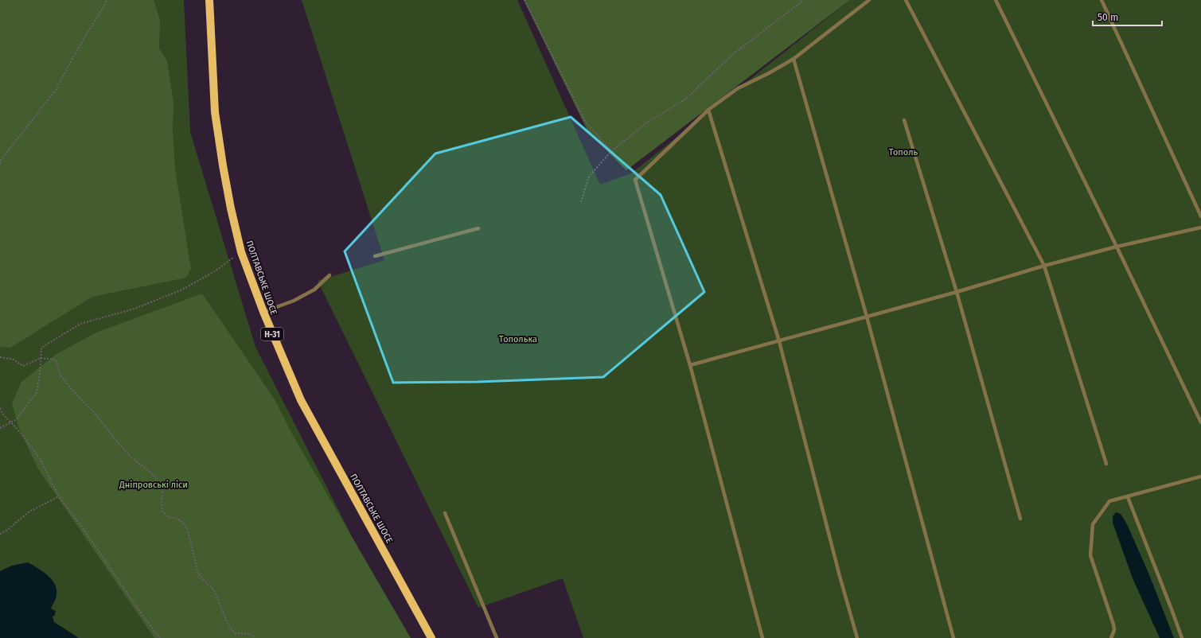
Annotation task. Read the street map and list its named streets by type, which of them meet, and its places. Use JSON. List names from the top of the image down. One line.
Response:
{"streets":{"main road":["ПОЛТАВСЬКЕ ШОСЕ","Н-31"]},"parks":["Тополь","Тополька","Дніпровські ліси"],"scale_bar":"50 m"}
